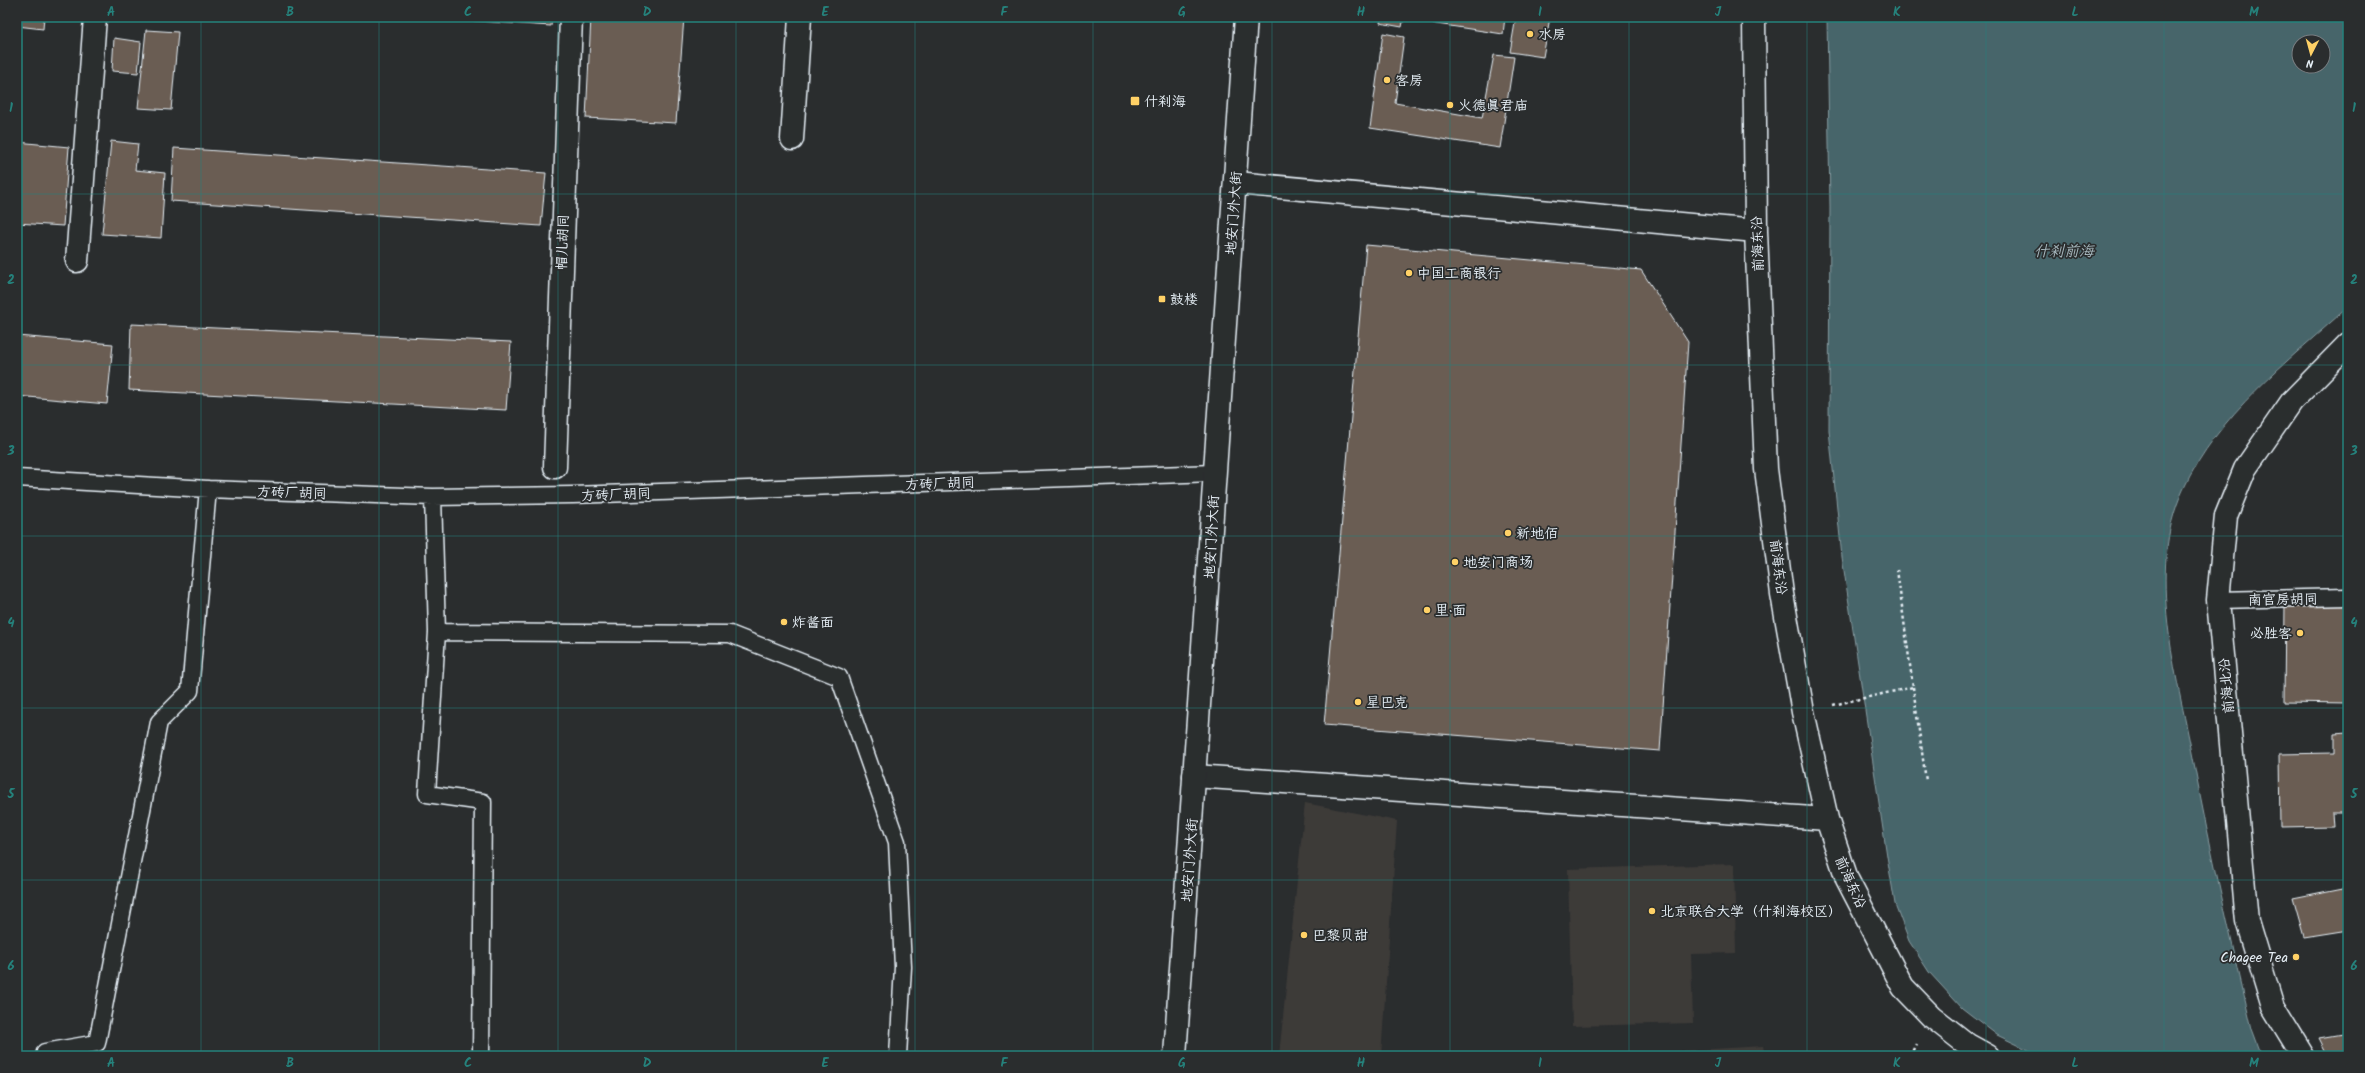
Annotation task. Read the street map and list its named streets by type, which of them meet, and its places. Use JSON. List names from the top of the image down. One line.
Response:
{"streets":{"street":["地安门外大街","帽儿胡同","前海东沿","前海北沿"],"lane":["方砖厂胡同","南官房胡同"]},"crossings":[["地安门外大街","方砖厂胡同"],["南官房胡同","前海北沿"]],"water":["什刹前海"],"places":{"other":["水房","客房","火德真君庙","中国工商银行","新地佰","地安门商场","里·面","炸酱面","必胜客","星巴克","北京联合大学（什刹海校区）","巴黎贝甜","Chagee Tea"],"transit":["什刹海","鼓楼"]},"north":"bottom","grid":{"columns":["A","B","C","D","E","F","G","H","I","J","K","L","M"],"rows":["1","2","3","4","5","6"]}}
